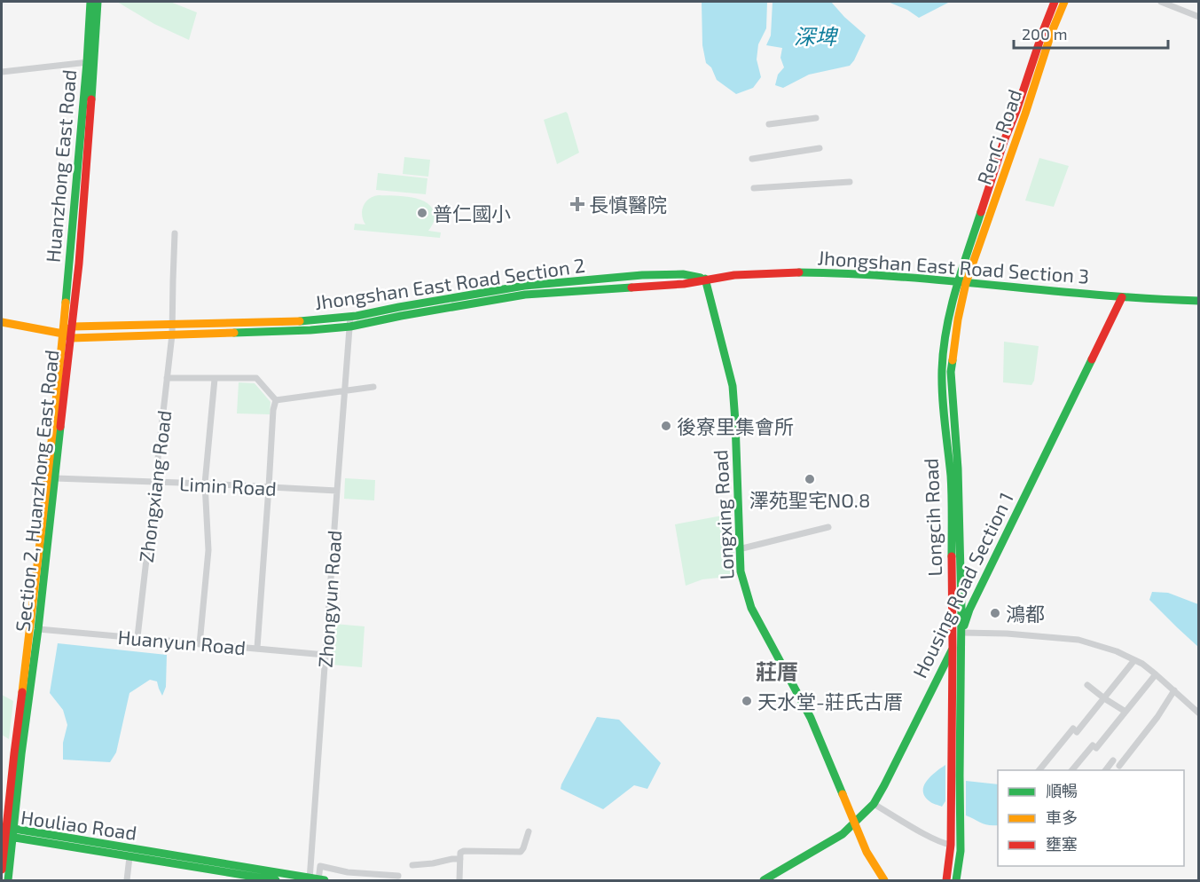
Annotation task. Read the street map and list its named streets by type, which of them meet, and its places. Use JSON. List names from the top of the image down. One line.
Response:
{"streets":{"street":["RenCi Road","Huanzhong East Road","Jhongshan East Road Section 3","Jhongshan East Road Section 2","Limin Road","Zhongxiang Road","Section 2, Huanzhong East Road","Longxing Road","Longcih Road","Housing Road Section 1","Zhongyun Road","Huanyun Road","Houliao Road"]},"crossings":[["RenCi Road","Jhongshan East Road Section 3"],["RenCi Road","Longcih Road"],["Huanzhong East Road","Jhongshan East Road Section 2"],["Huanzhong East Road","Section 2, Huanzhong East Road"],["Jhongshan East Road Section 3","Jhongshan East Road Section 2"],["Jhongshan East Road Section 3","Longxing Road"],["Jhongshan East Road Section 3","Longcih Road"],["Jhongshan East Road Section 3","Housing Road Section 1"],["Jhongshan East Road Section 2","Zhongxiang Road"],["Jhongshan East Road Section 2","Section 2, Huanzhong East Road"],["Jhongshan East Road Section 2","Longxing Road"],["Jhongshan East Road Section 2","Zhongyun Road"],["Limin Road","Zhongxiang Road"],["Limin Road","Section 2, Huanzhong East Road"],["Limin Road","Zhongyun Road"],["Zhongxiang Road","Huanyun Road"],["Section 2, Huanzhong East Road","Huanyun Road"],["Section 2, Huanzhong East Road","Houliao Road"],["Longxing Road","Housing Road Section 1"],["Longcih Road","Housing Road Section 1"],["Zhongyun Road","Huanyun Road"],["Zhongyun Road","Houliao Road"]],"districts":["莊厝"],"water":["深埤"],"places":{"health":["長慎醫院"],"other":["普仁國小","後寮里集會所","澤苑聖宅NO.8","鴻都","天水堂-莊氏古厝"]},"legend":["順暢","車多","壅塞"],"scale_bar":"200 m"}
